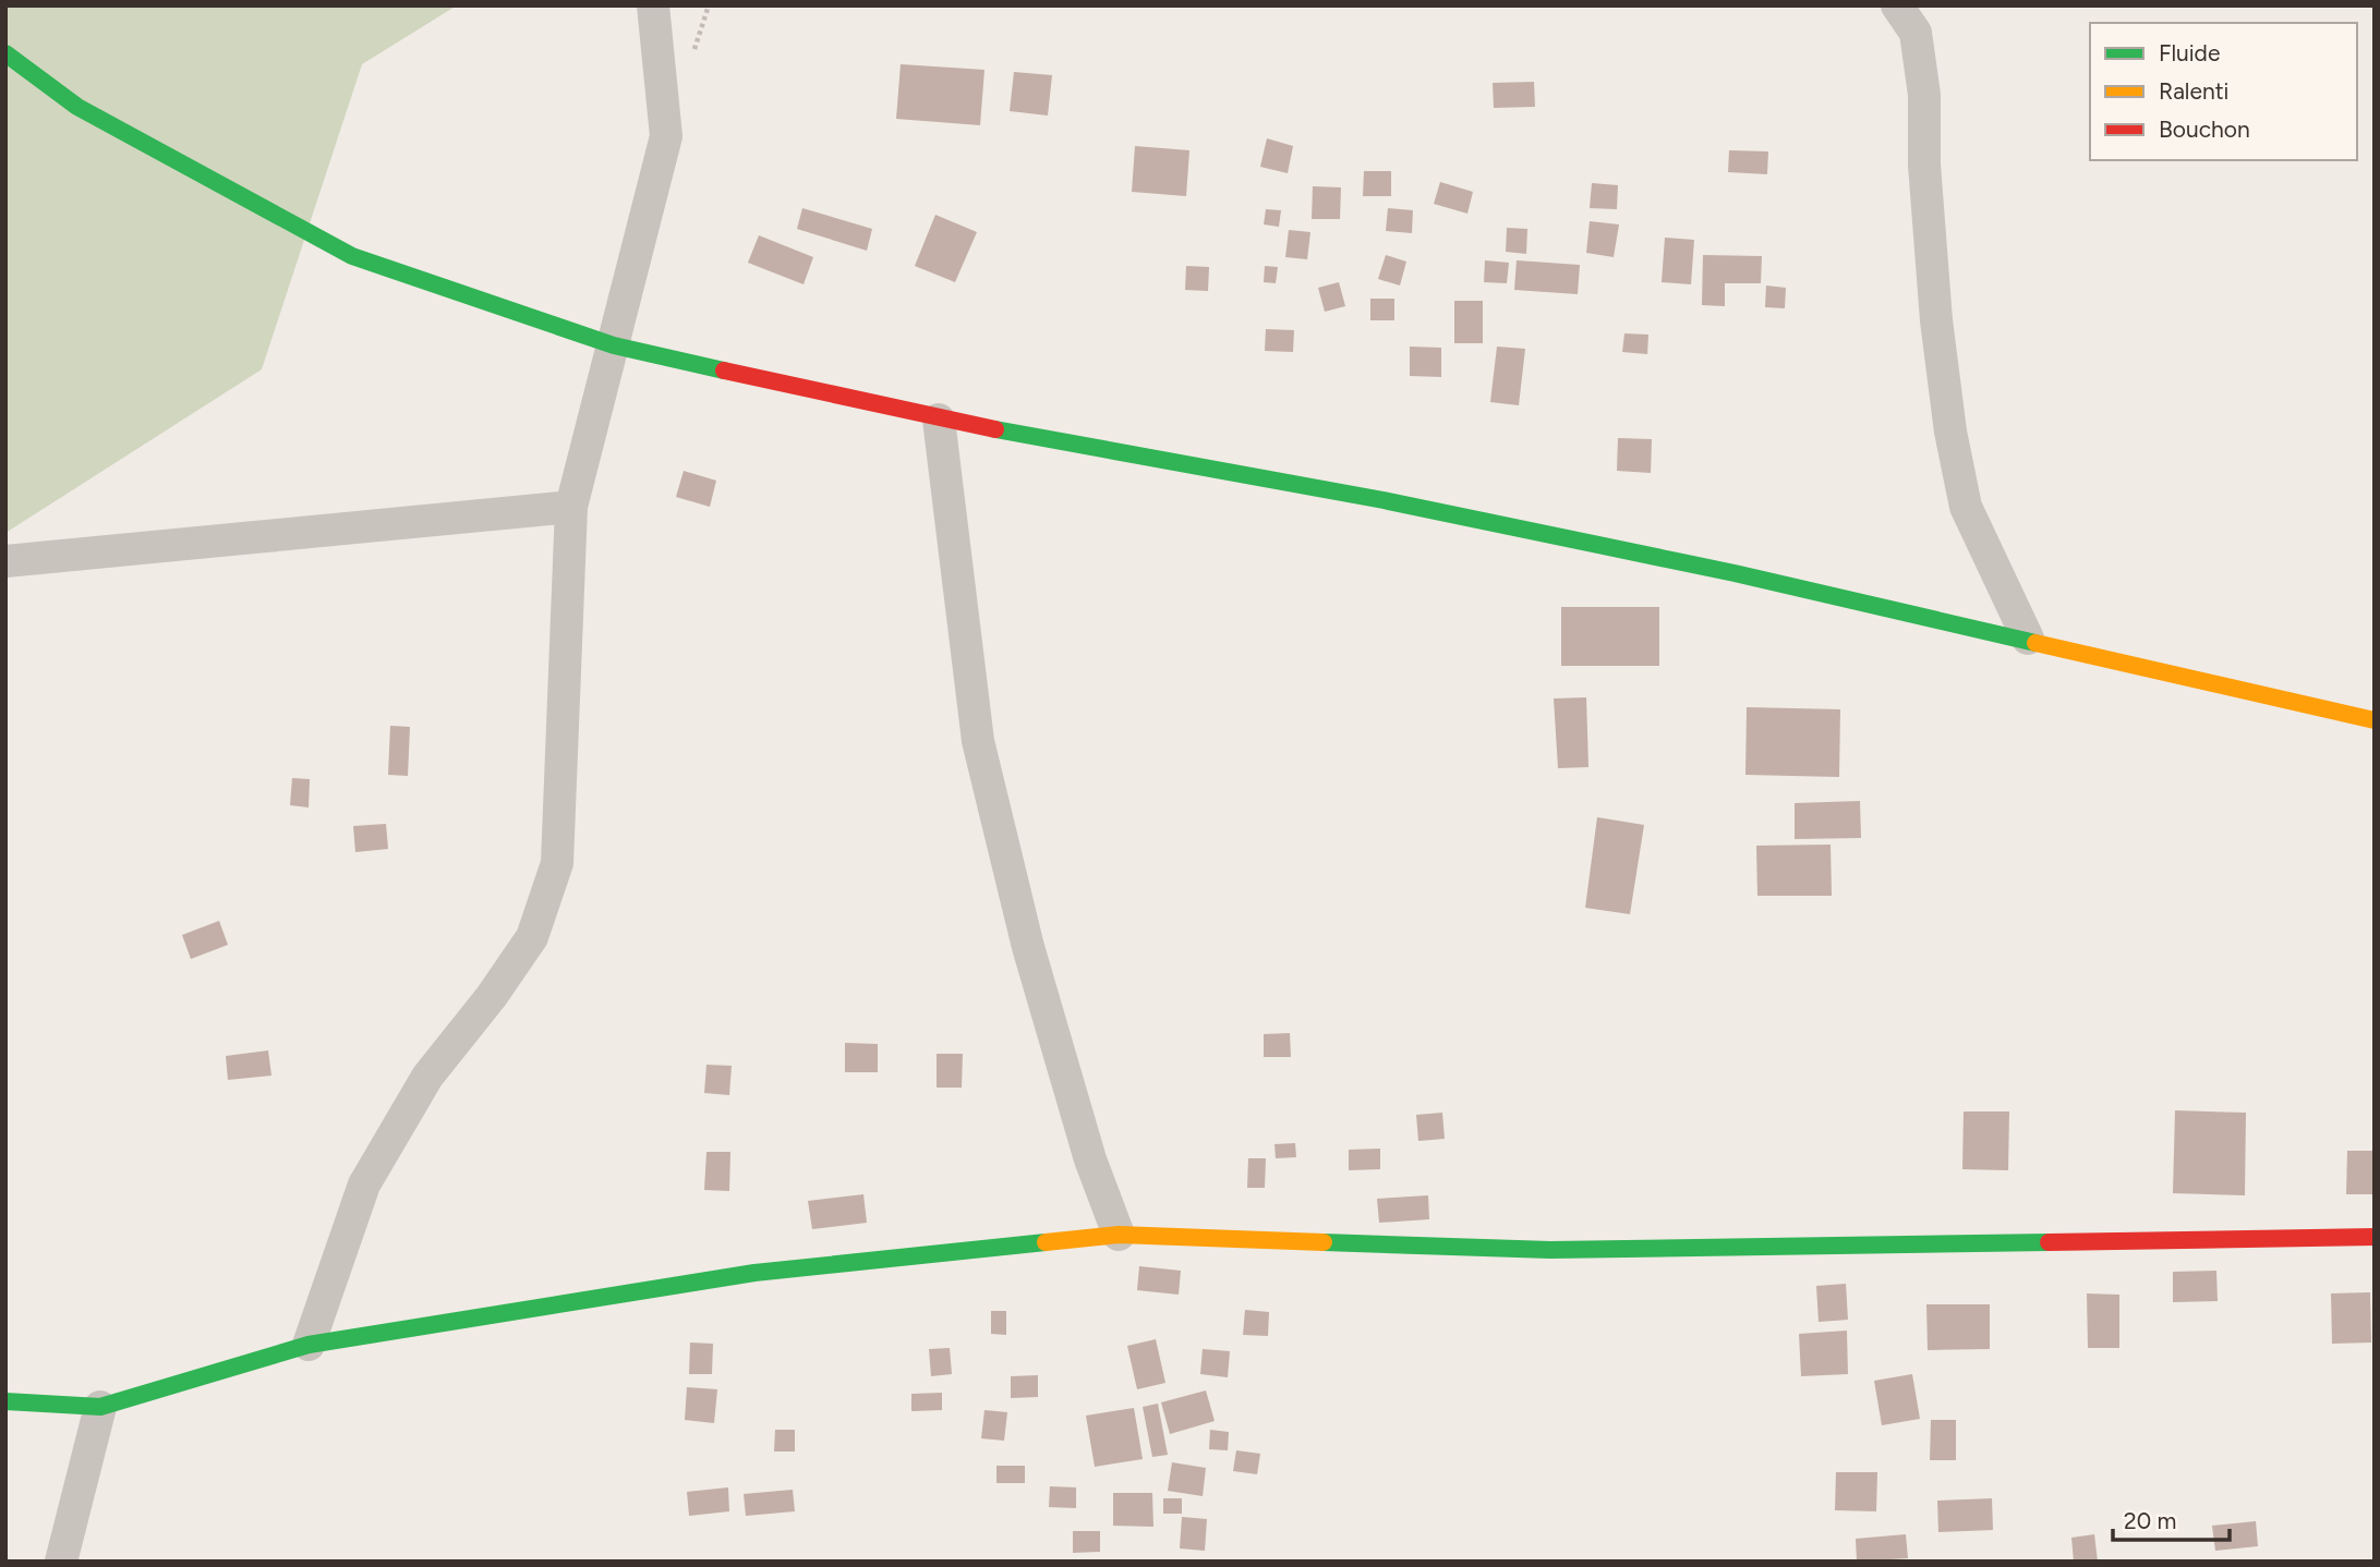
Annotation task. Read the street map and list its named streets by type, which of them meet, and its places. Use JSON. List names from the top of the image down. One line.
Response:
{"legend":["Fluide","Ralenti","Bouchon"],"scale_bar":"20 m"}
